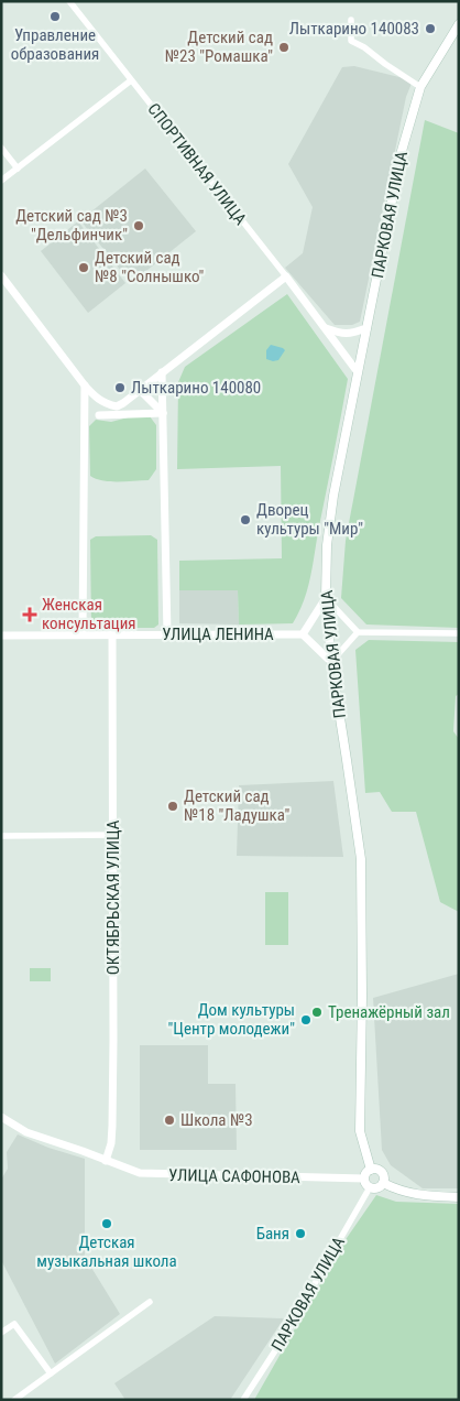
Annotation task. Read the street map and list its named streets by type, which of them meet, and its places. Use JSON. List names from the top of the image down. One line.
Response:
{"streets":{"main road":["ПАРКОВАЯ УЛИЦА"],"street":["СПОРТИВНАЯ УЛИЦА","УЛИЦА ЛЕНИНА","ОКТЯБРЬСКАЯ УЛИЦА","УЛИЦА САФОНОВА"]},"crossings":[["СПОРТИВНАЯ УЛИЦА","ПАРКОВАЯ УЛИЦА"],["ПАРКОВАЯ УЛИЦА","УЛИЦА САФОНОВА"],["УЛИЦА ЛЕНИНА","ОКТЯБРЬСКАЯ УЛИЦА"],["ОКТЯБРЬСКАЯ УЛИЦА","УЛИЦА САФОНОВА"]],"places":{"other":["Управление образования","Лыткарино 140083","Детский сад №23 \"Ромашка\"","Детский сад №3 \"Дельфинчик\"","Детский сад №8 \"Солнышко\"","Лыткарино 140080","Дворец культуры \"Мир\"","Детский сад №18 \"Ладушка\"","Тренажёрный зал","Дом культуры \"Центр молодежи\"","Школа №3","Детская музыкальная школа","Баня"],"health":["Женская консультация"]}}
